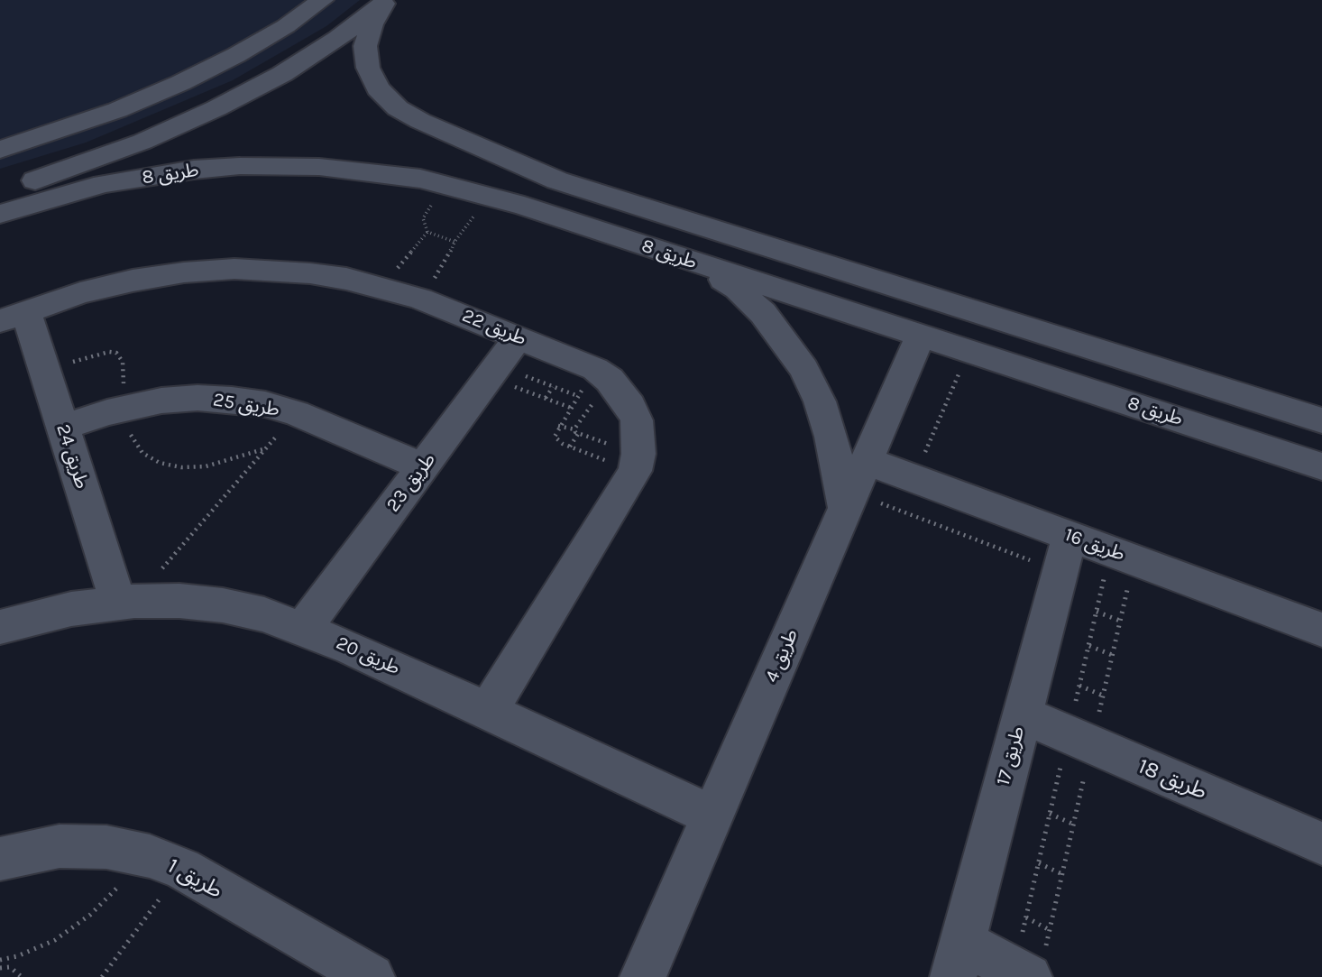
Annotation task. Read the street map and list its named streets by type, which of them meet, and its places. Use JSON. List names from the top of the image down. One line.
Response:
{"streets":{"street":["طريق 8","طريق 22","طريق 25","طريق 24","طريق 23","طريق 16","طريق 20","طريق 4","طريق 17","طريق 18","طريق 1"]},"crossings":[["طريق 8","طريق 4"],["طريق 22","طريق 24"],["طريق 22","طريق 23"],["طريق 25","طريق 24"],["طريق 25","طريق 23"],["طريق 24","طريق 20"],["طريق 23","طريق 20"],["طريق 16","طريق 4"],["طريق 16","طريق 17"],["طريق 20","طريق 4"],["طريق 17","طريق 18"]]}
